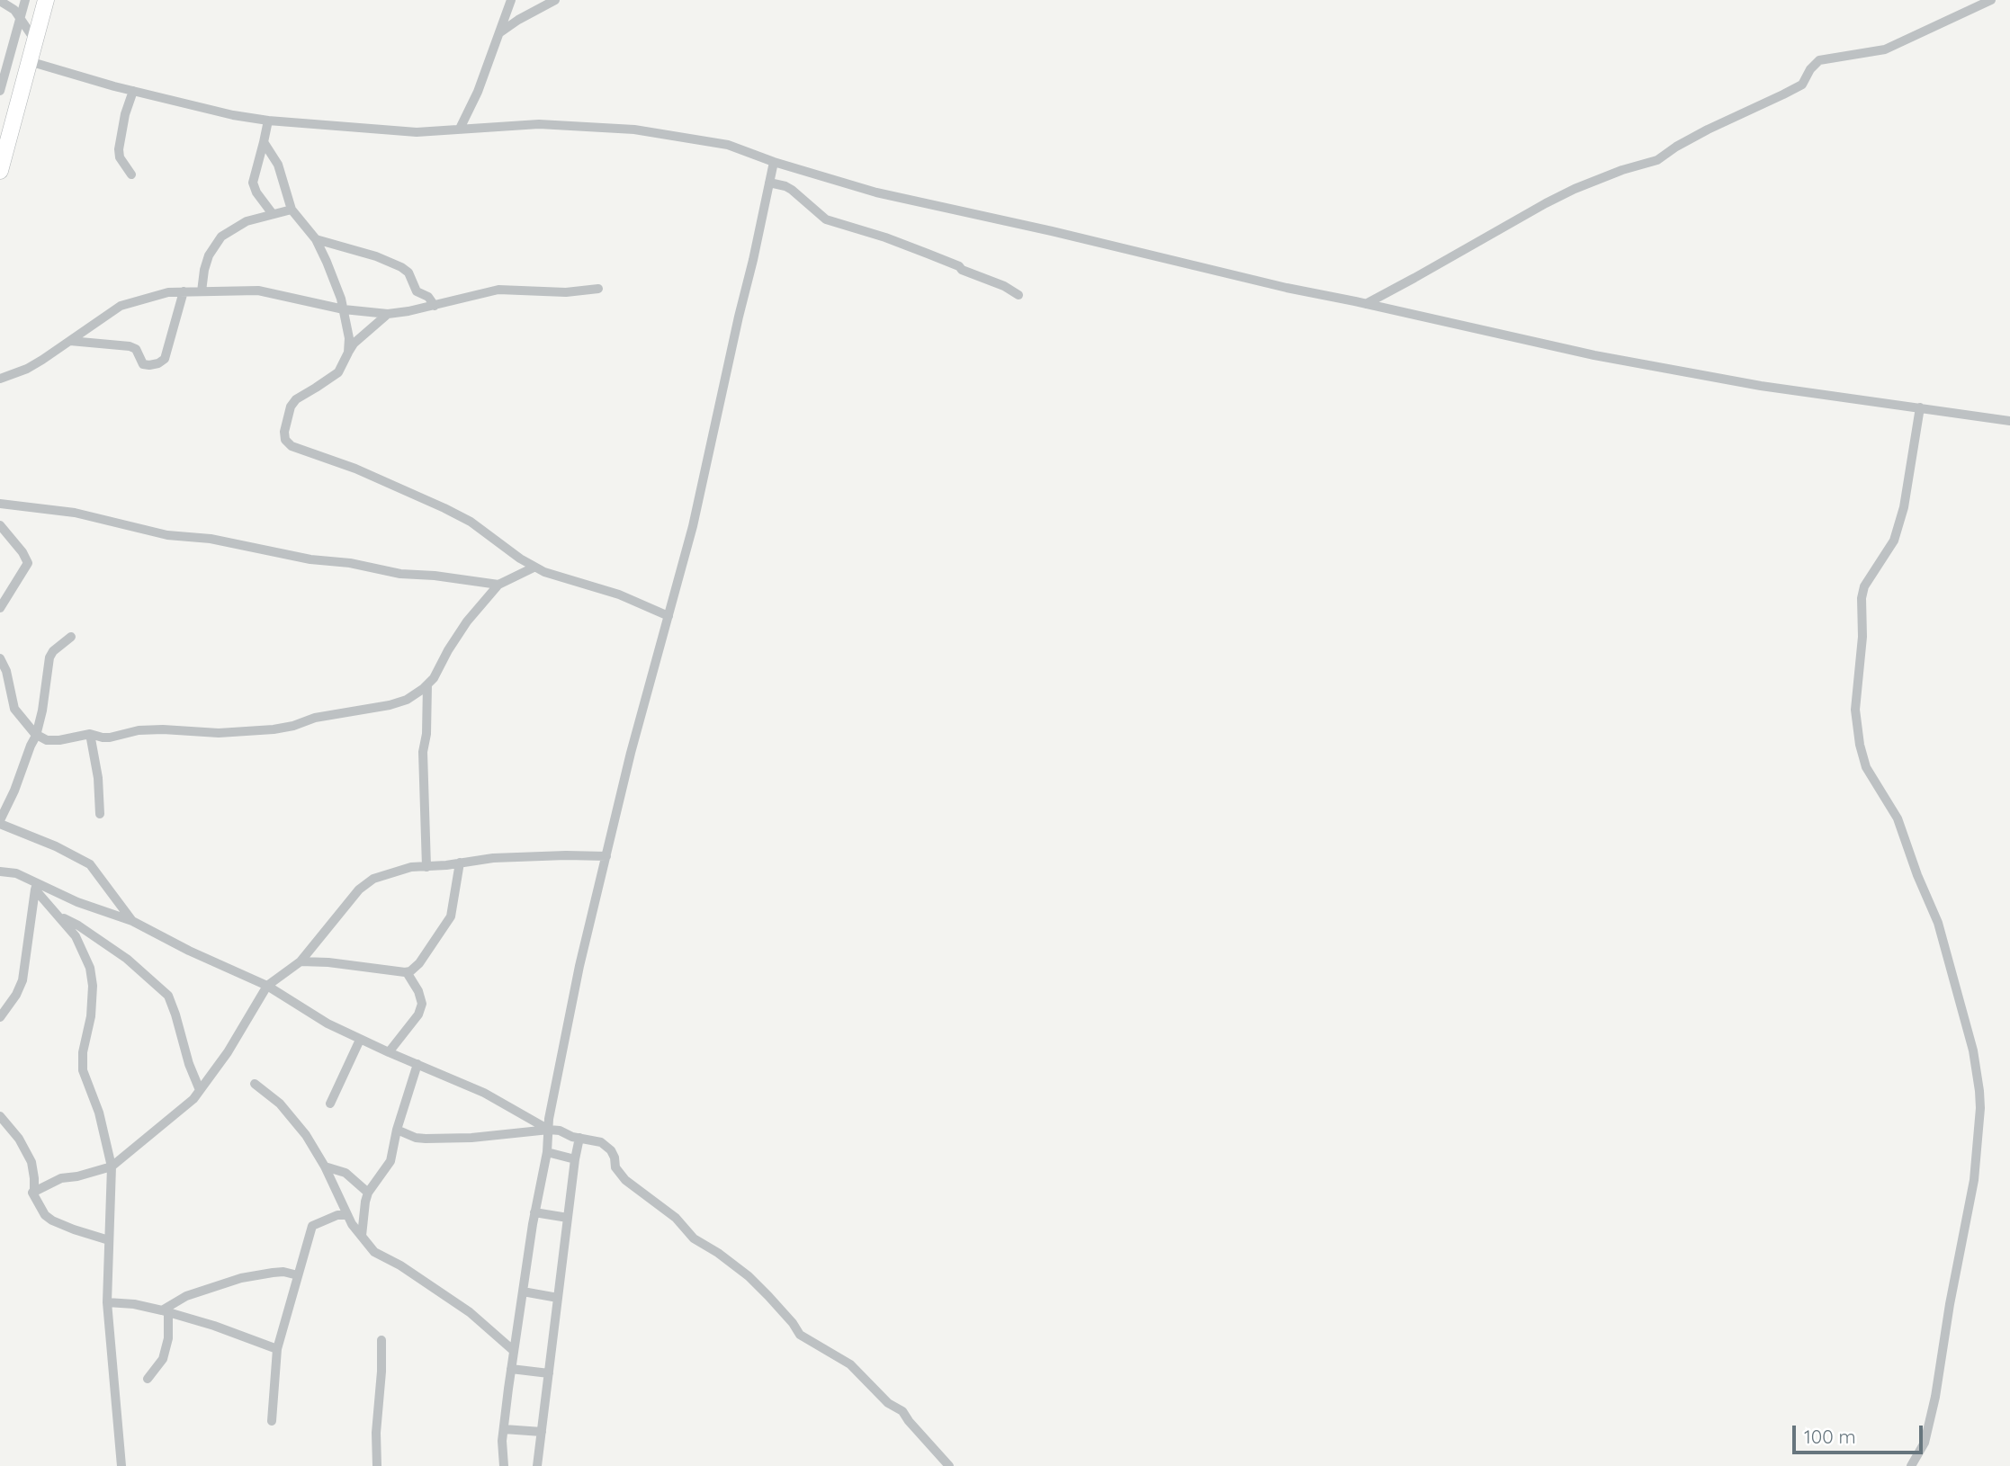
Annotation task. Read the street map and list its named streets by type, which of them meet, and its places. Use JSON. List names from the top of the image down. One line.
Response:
{"scale_bar":"100 m"}
